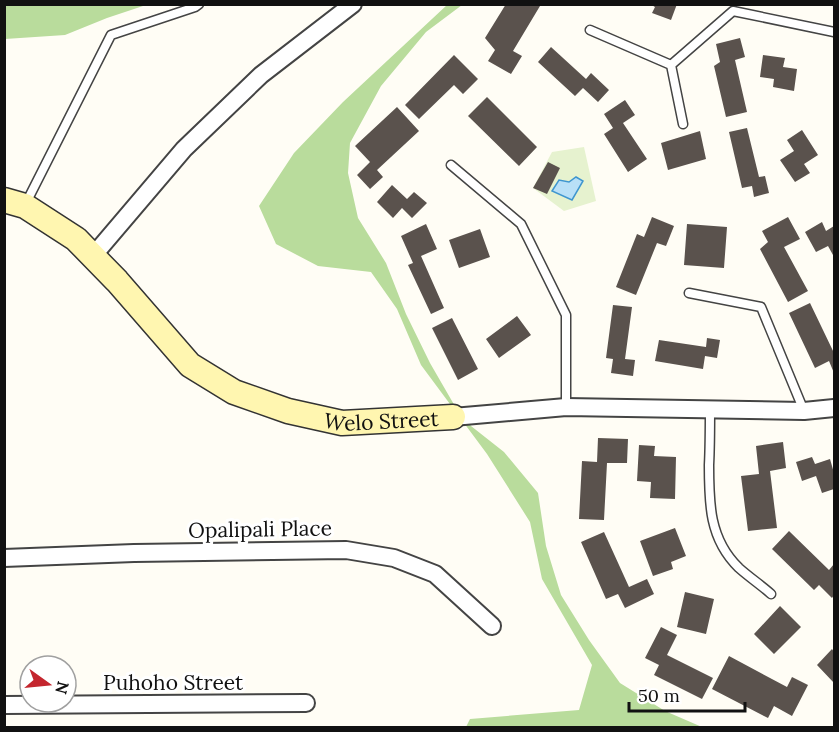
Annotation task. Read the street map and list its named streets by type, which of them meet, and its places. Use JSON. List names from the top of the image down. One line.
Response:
{"streets":{"street":["Welo Street","Opalipali Place","Puhoho Street"]},"scale_bar":"50 m","north":"right"}
